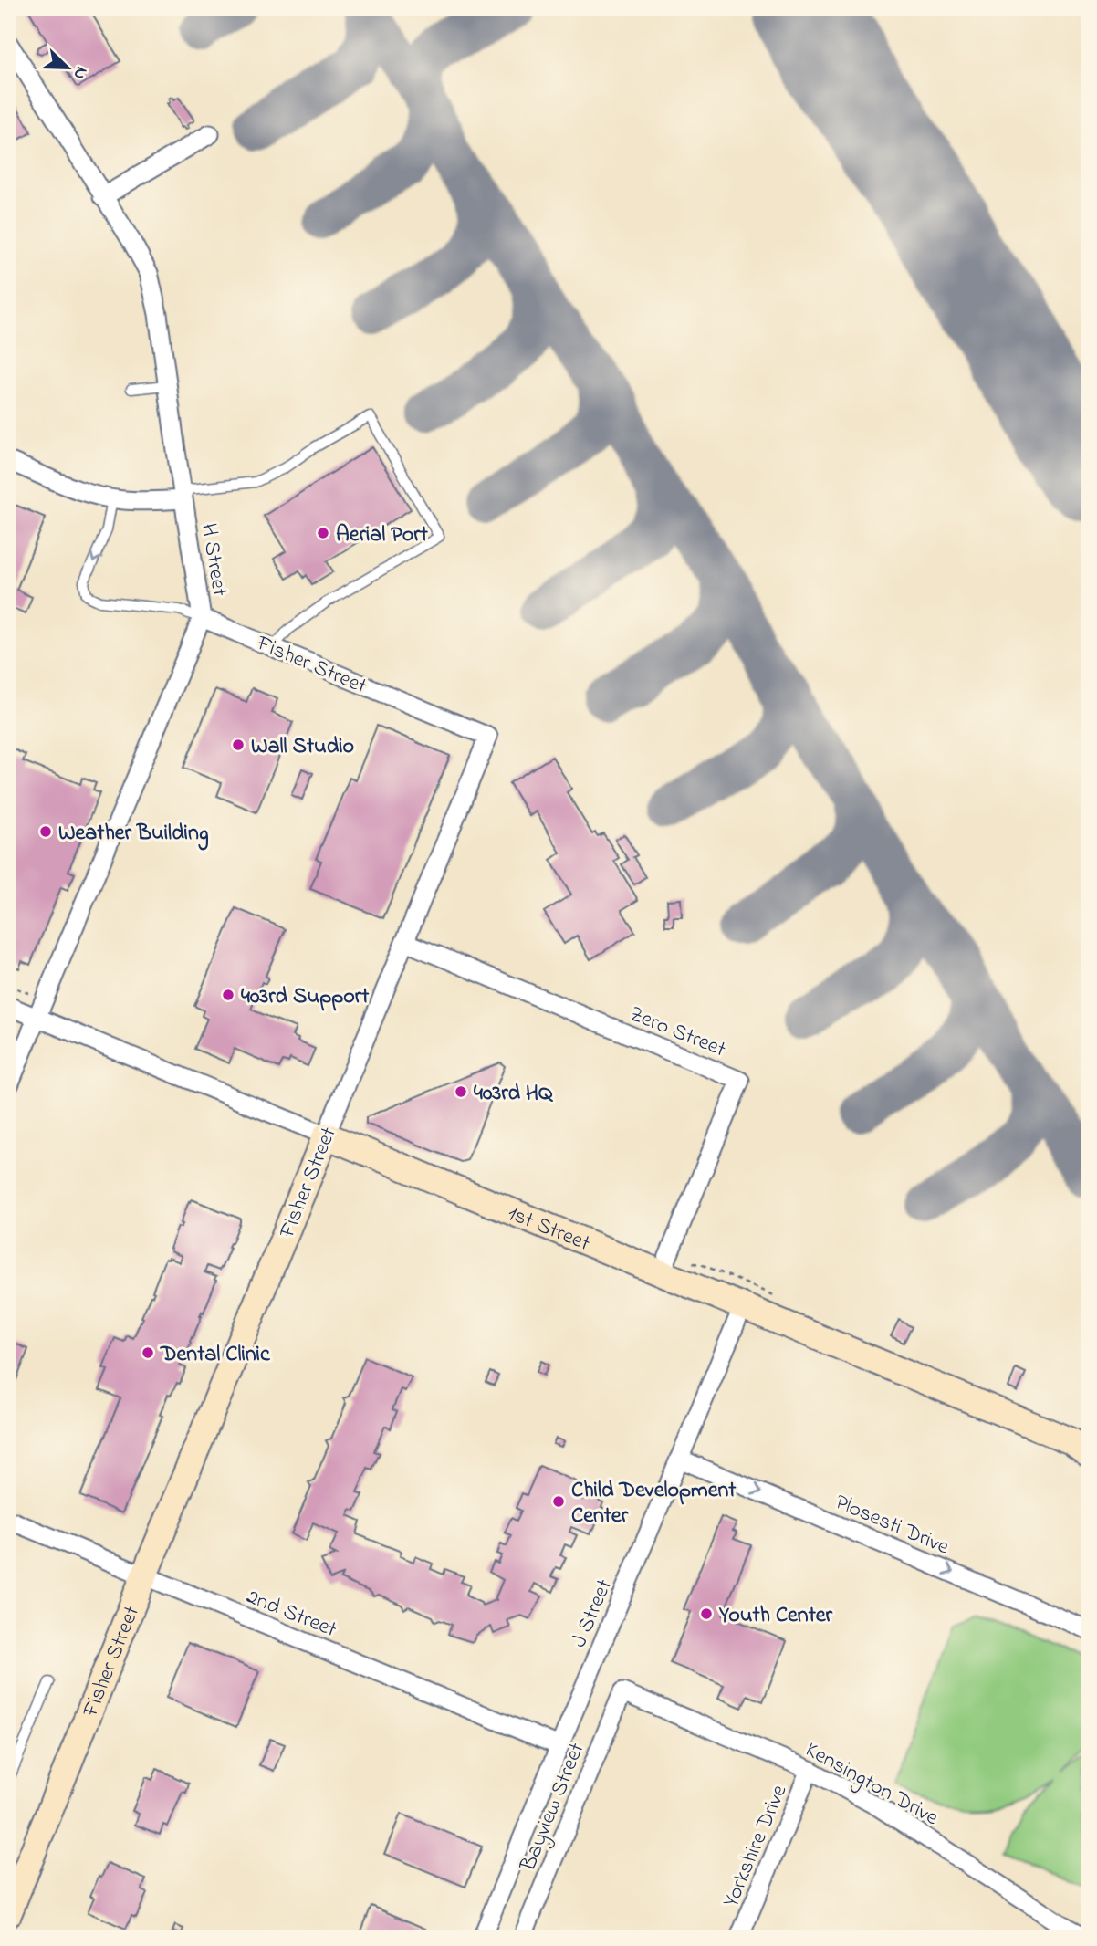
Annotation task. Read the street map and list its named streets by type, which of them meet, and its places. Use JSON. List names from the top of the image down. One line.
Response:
{"streets":{"street":["H Street","Fisher Street","Zero Street","1st Street","Plosesti Drive","2nd Street","J Street","Kensington Drive","Bayview Street","Yorkshire Drive"]},"crossings":[["H Street","Fisher Street"],["H Street","1st Street"],["Fisher Street","Zero Street"],["Fisher Street","1st Street"],["Fisher Street","2nd Street"],["Zero Street","1st Street"],["1st Street","J Street"],["Plosesti Drive","J Street"],["2nd Street","J Street"],["Kensington Drive","Bayview Street"],["Kensington Drive","Yorkshire Drive"]],"one_way":["Plosesti Drive"],"places":["Aerial Port","Wall Studio","Weather Building","403rd Support","403rd HQ","Dental Clinic","Child Development Center","Youth Center"],"north":"bottom right"}
